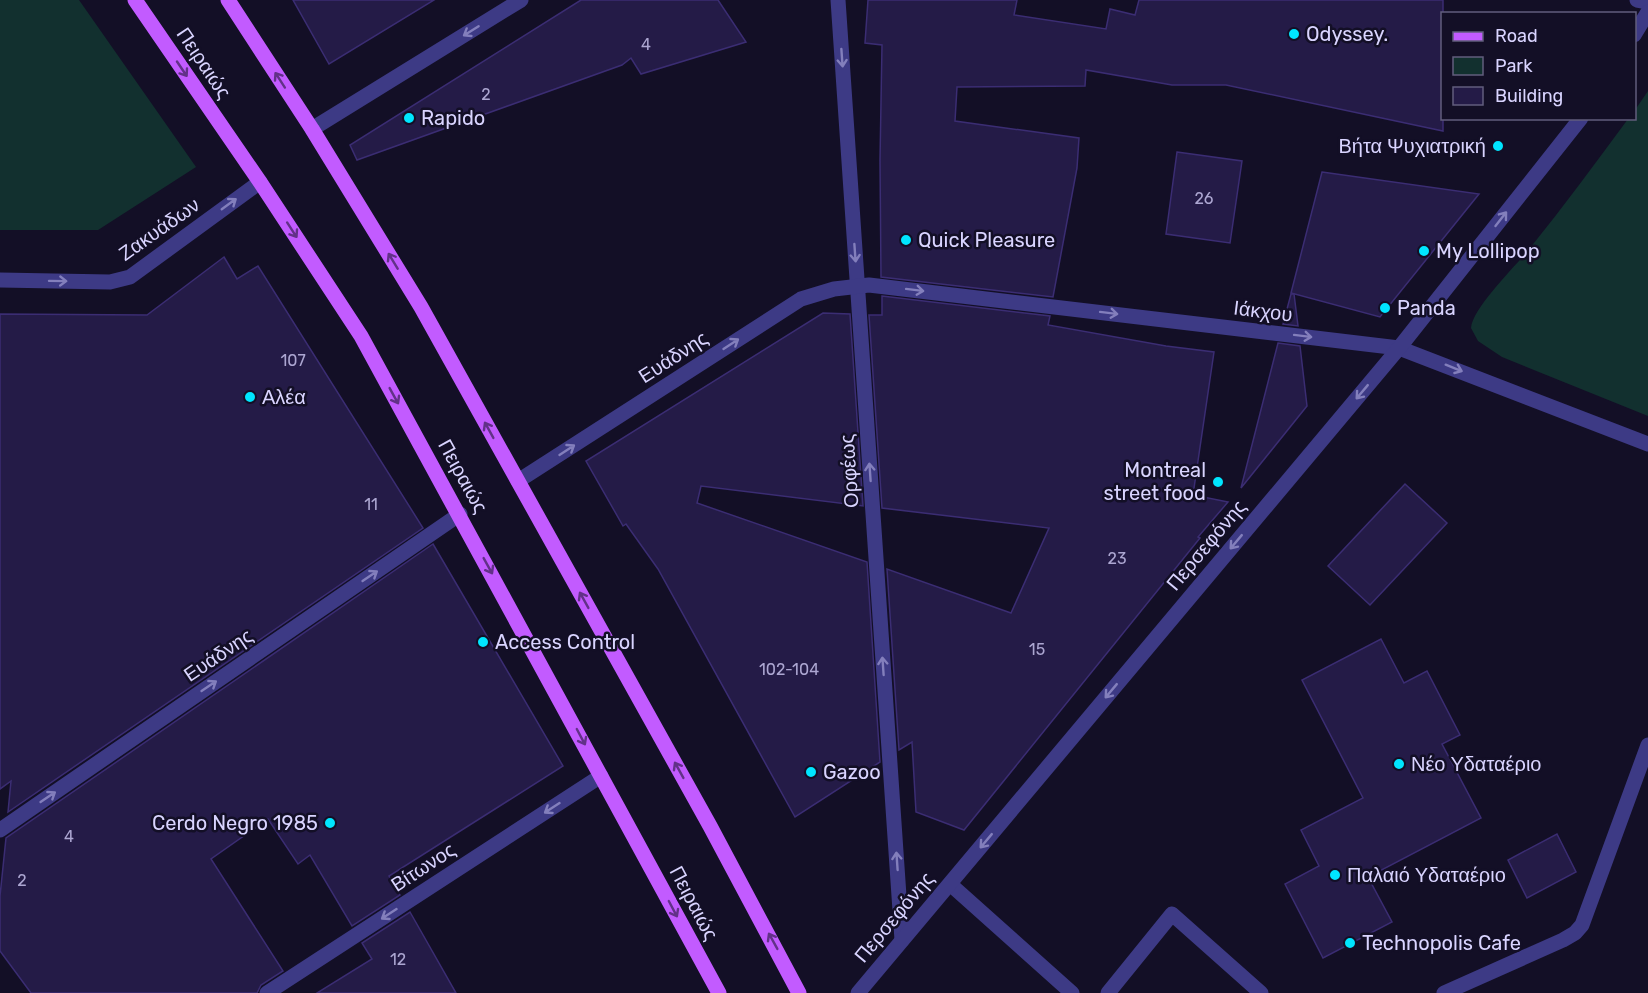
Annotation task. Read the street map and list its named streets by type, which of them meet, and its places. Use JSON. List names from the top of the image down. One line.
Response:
{"streets":{"main road":["Πειραιώς"],"street":["Ζακυάδων","Ιάκχου","Ευάδνης","Ορφέως","Περσεφόνης","Βίτωνος"]},"crossings":[["Πειραιώς","Ζακυάδων"],["Πειραιώς","Ευάδνης"],["Πειραιώς","Βίτωνος"],["Ιάκχου","Ευάδνης"],["Ιάκχου","Ορφέως"],["Ιάκχου","Περσεφόνης"],["Ευάδνης","Ορφέως"],["Ορφέως","Περσεφόνης"]],"one_way":["Ζακυάδων","Ιάκχου","Ευάδνης","Βίτωνος"],"places":["Odyssey.","Rapido","Βήτα Ψυχιατρική","Quick Pleasure","My Lollipop","Panda","Αλέα","Montreal street food","Access Control","Νέο Υδαταέριο","Gazoo","Cerdo Negro 1985","Παλαιό Υδαταέριο","Technopolis Cafe"],"house_numbers":["4","2","26","107","11","23","15","102-104","4","2","12"],"legend":["Road","Park","Building"]}
